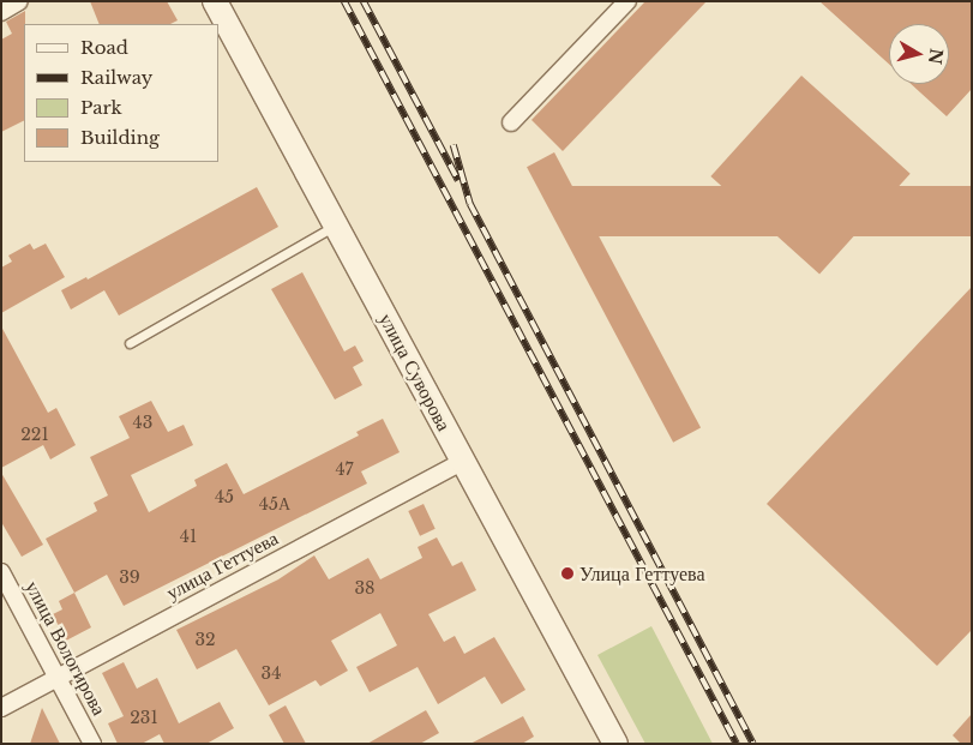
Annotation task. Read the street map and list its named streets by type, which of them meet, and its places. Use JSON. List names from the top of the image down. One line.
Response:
{"streets":{"street":["улица Суворова","улица Геттуева","улица Вологирова"]},"crossings":[["улица Суворова","улица Геттуева"],["улица Геттуева","улица Вологирова"]],"places":["Улица Геттуева"],"house_numbers":["43","221","47","45","45А","41","39","38","32","34","231"],"legend":["Road","Railway","Park","Building"],"north":"right"}
